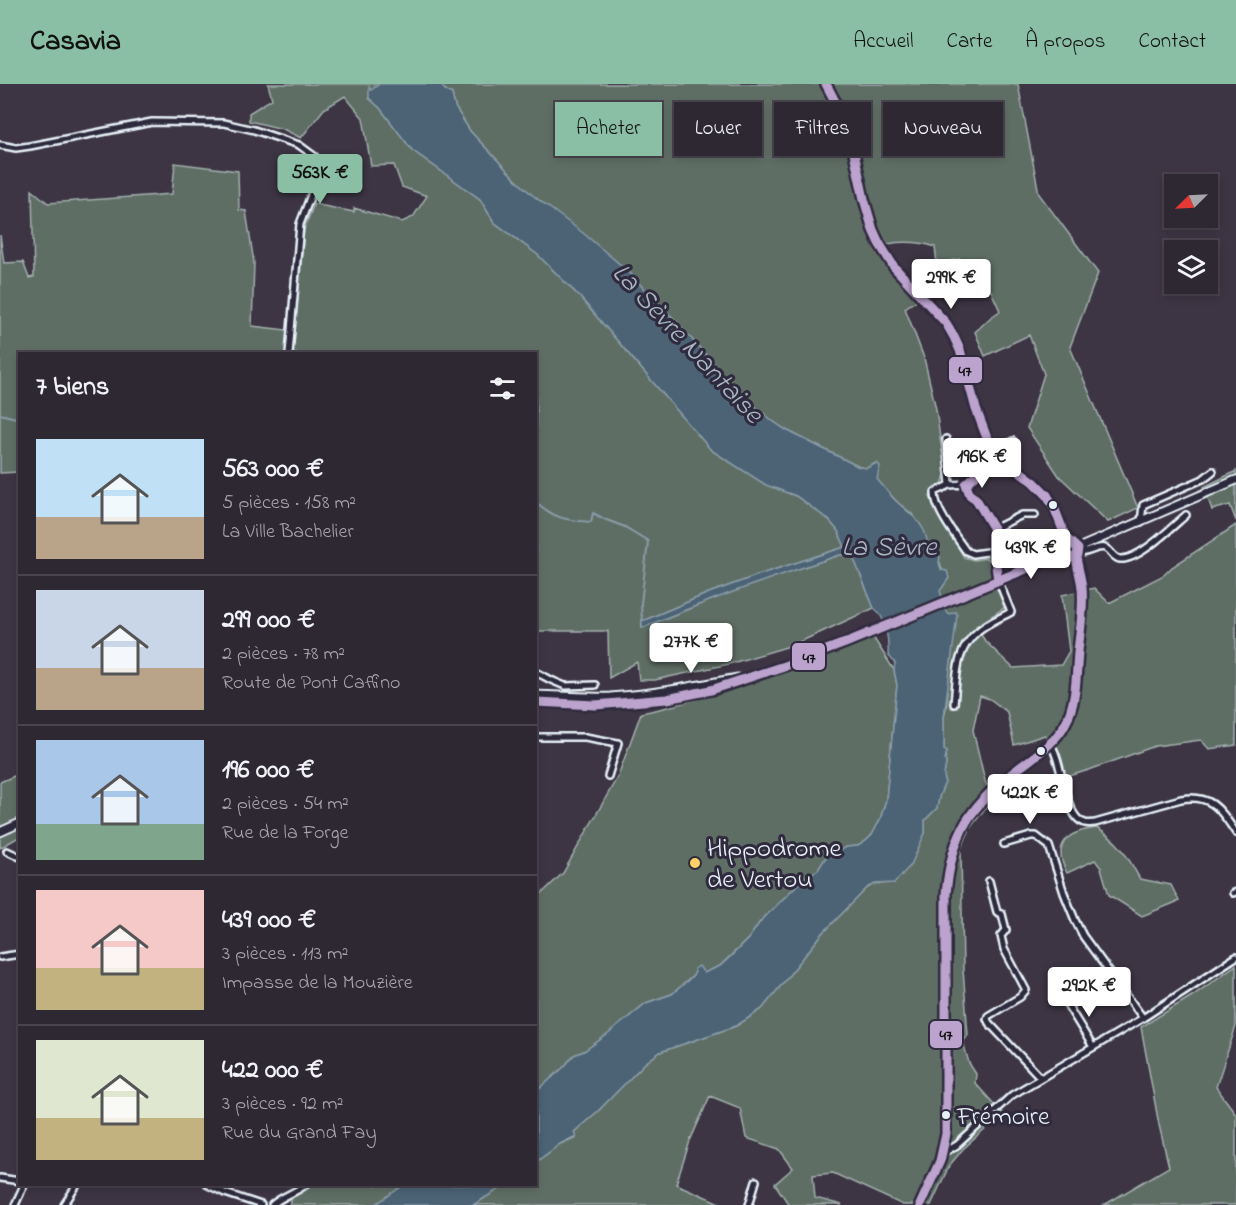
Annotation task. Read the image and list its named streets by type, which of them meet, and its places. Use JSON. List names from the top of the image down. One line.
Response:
{"water":["La Sèvre Nantaise","La Sèvre"],"places":["Hippodrome de Vertou","Frémoire"],"lines":["transit line 47"],"north":"bottom left","page":{"header":"Casavia","nav":["Accueil","Carte","À propos","Contact"],"chip":["Acheter","Louer","Filtres","Nouveau"],"price":["563K €","299K €","196K €","439K €","277K €","422K €","292K €"],"heading":"7 biens","list":[{"name":"563 000 €","note":"5 pièces · 158 m² · La Ville Bachelier"},{"name":"299 000 €","note":"2 pièces · 78 m² · Route de Pont Caffino"},{"name":"196 000 €","note":"2 pièces · 54 m² · Rue de la Forge"},{"name":"439 000 €","note":"3 pièces · 113 m² · Impasse de la Mouzière"},{"name":"422 000 €","note":"3 pièces · 92 m² · Rue du Grand Fay"}]}}
